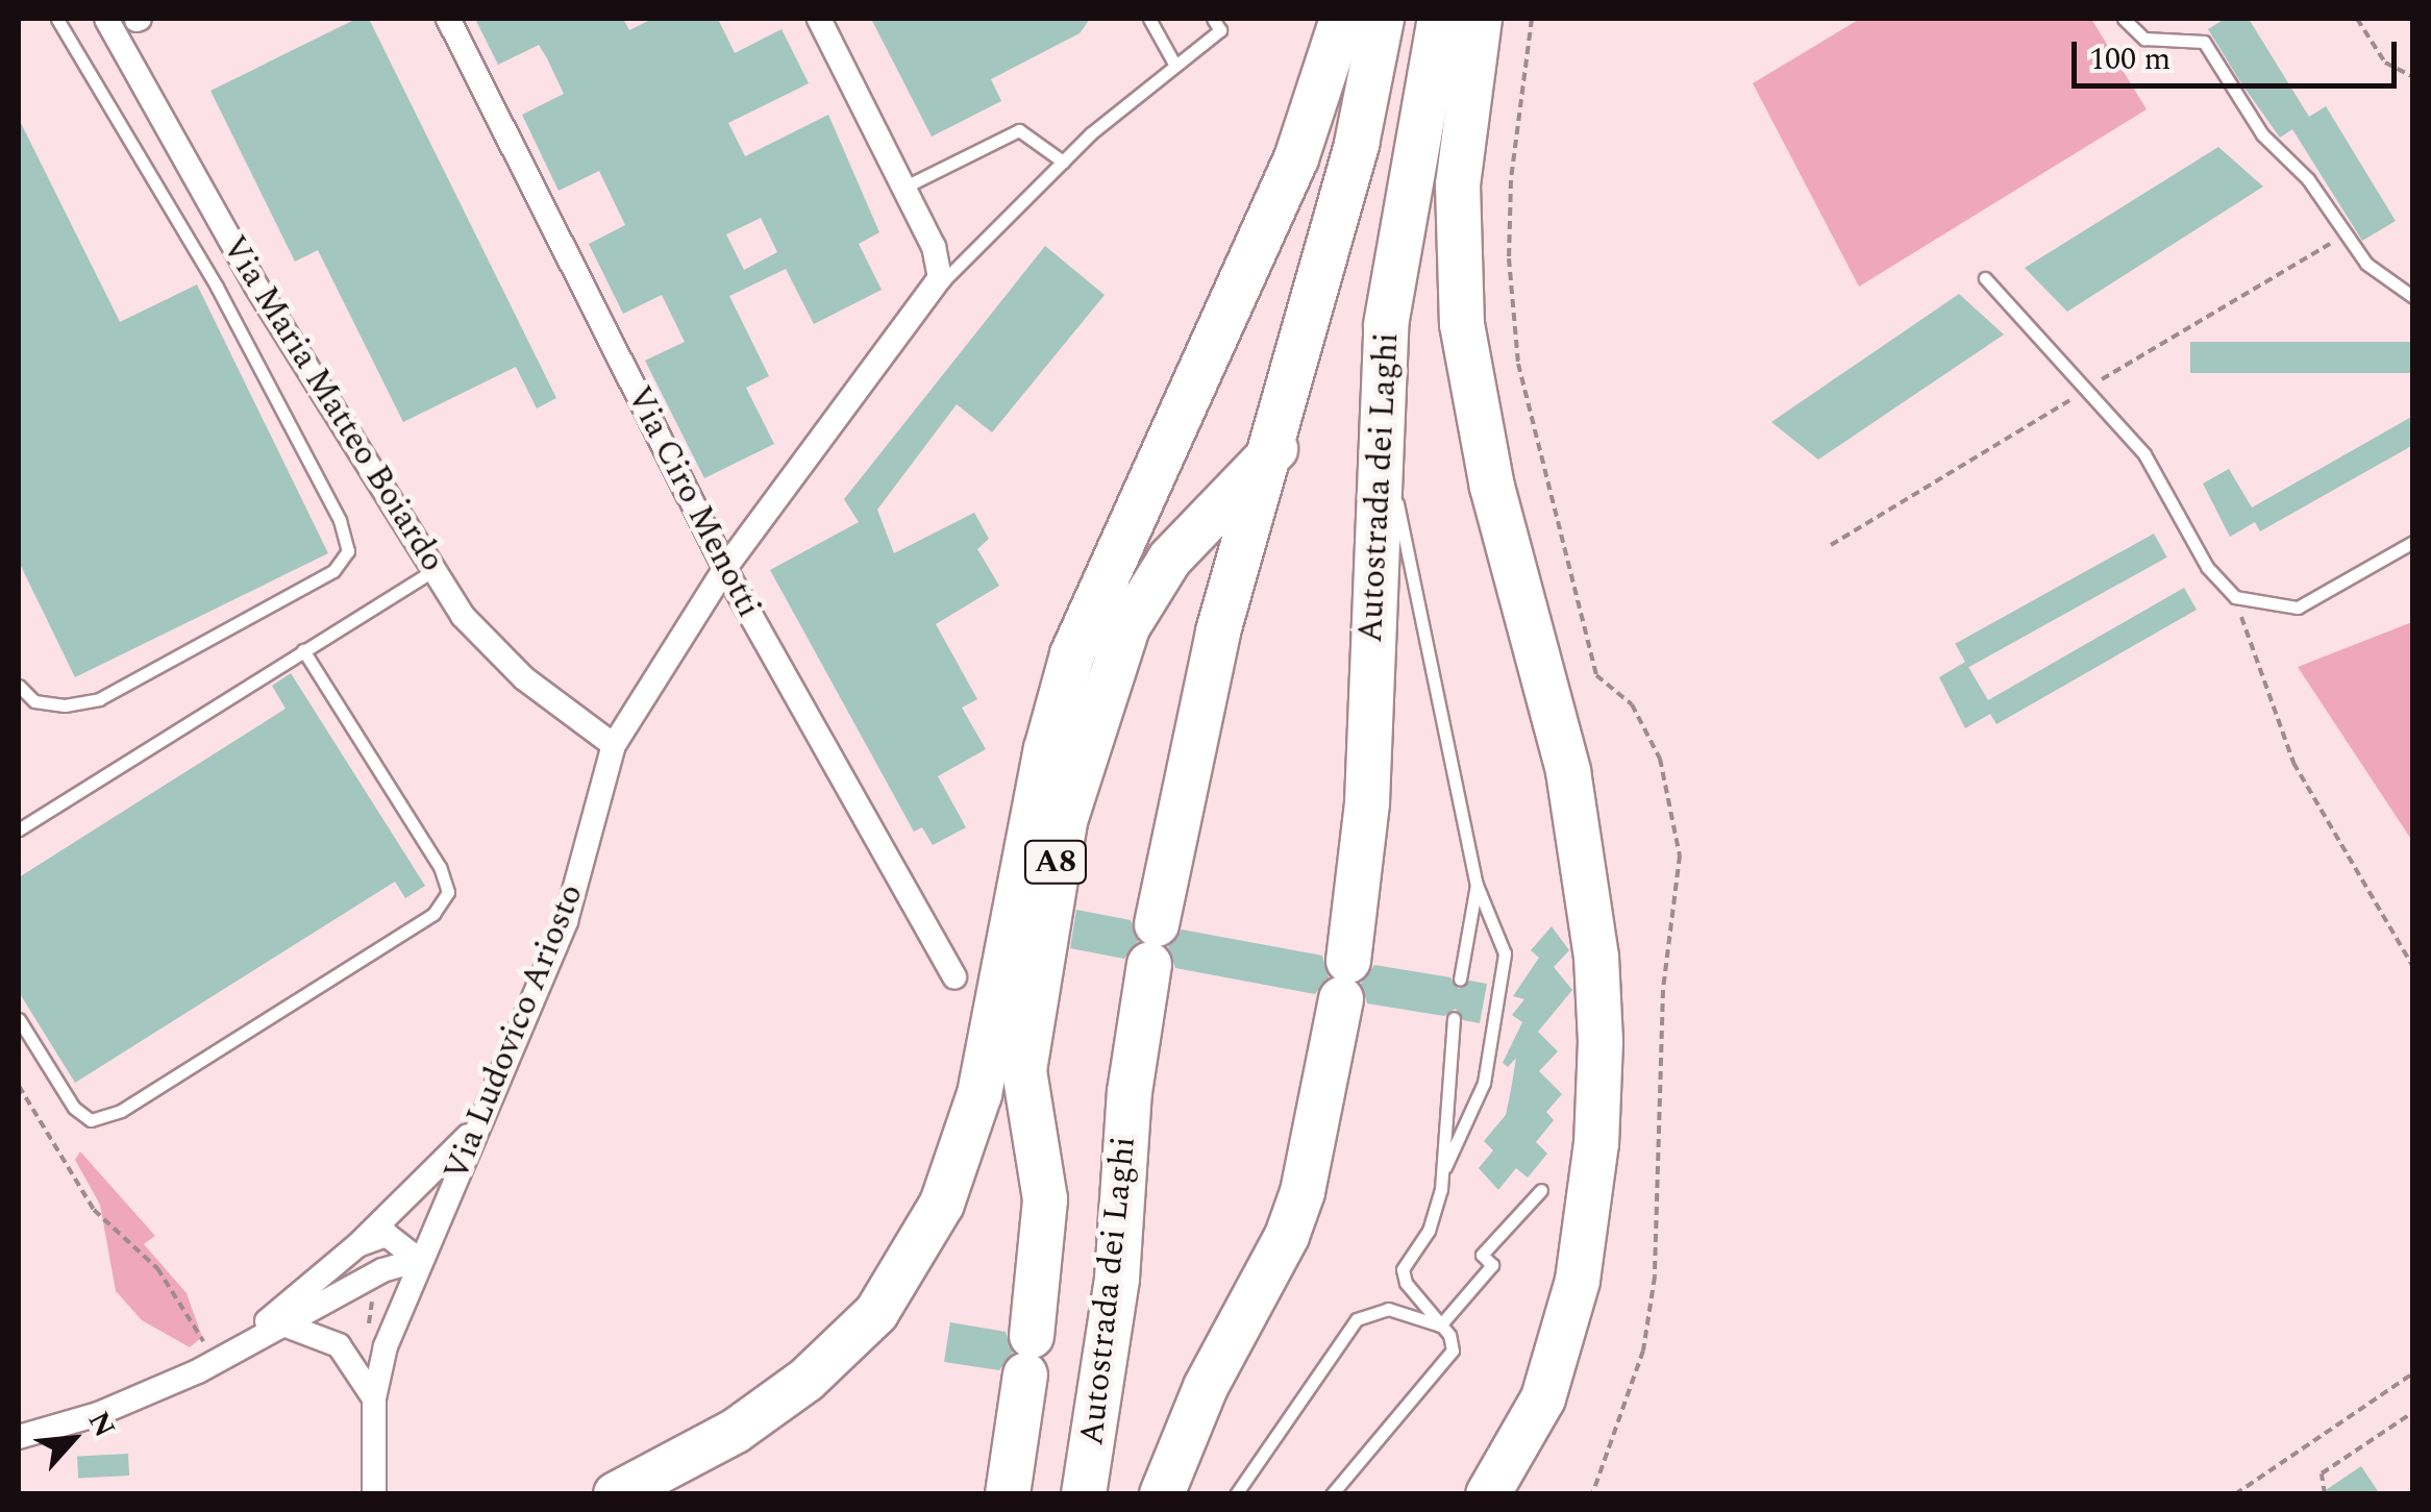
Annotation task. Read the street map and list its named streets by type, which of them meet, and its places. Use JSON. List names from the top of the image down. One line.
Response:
{"streets":{"highway":["Autostrada dei Laghi","A8"],"street":["Via Maria Matteo Boiardo","Via Ciro Menotti","Via Ludovico Ariosto"]},"crossings":[["Via Maria Matteo Boiardo","Via Ludovico Ariosto"],["Autostrada dei Laghi","A8"],["Via Ciro Menotti","Via Ludovico Ariosto"]],"scale_bar":"100 m","north":"top right"}
